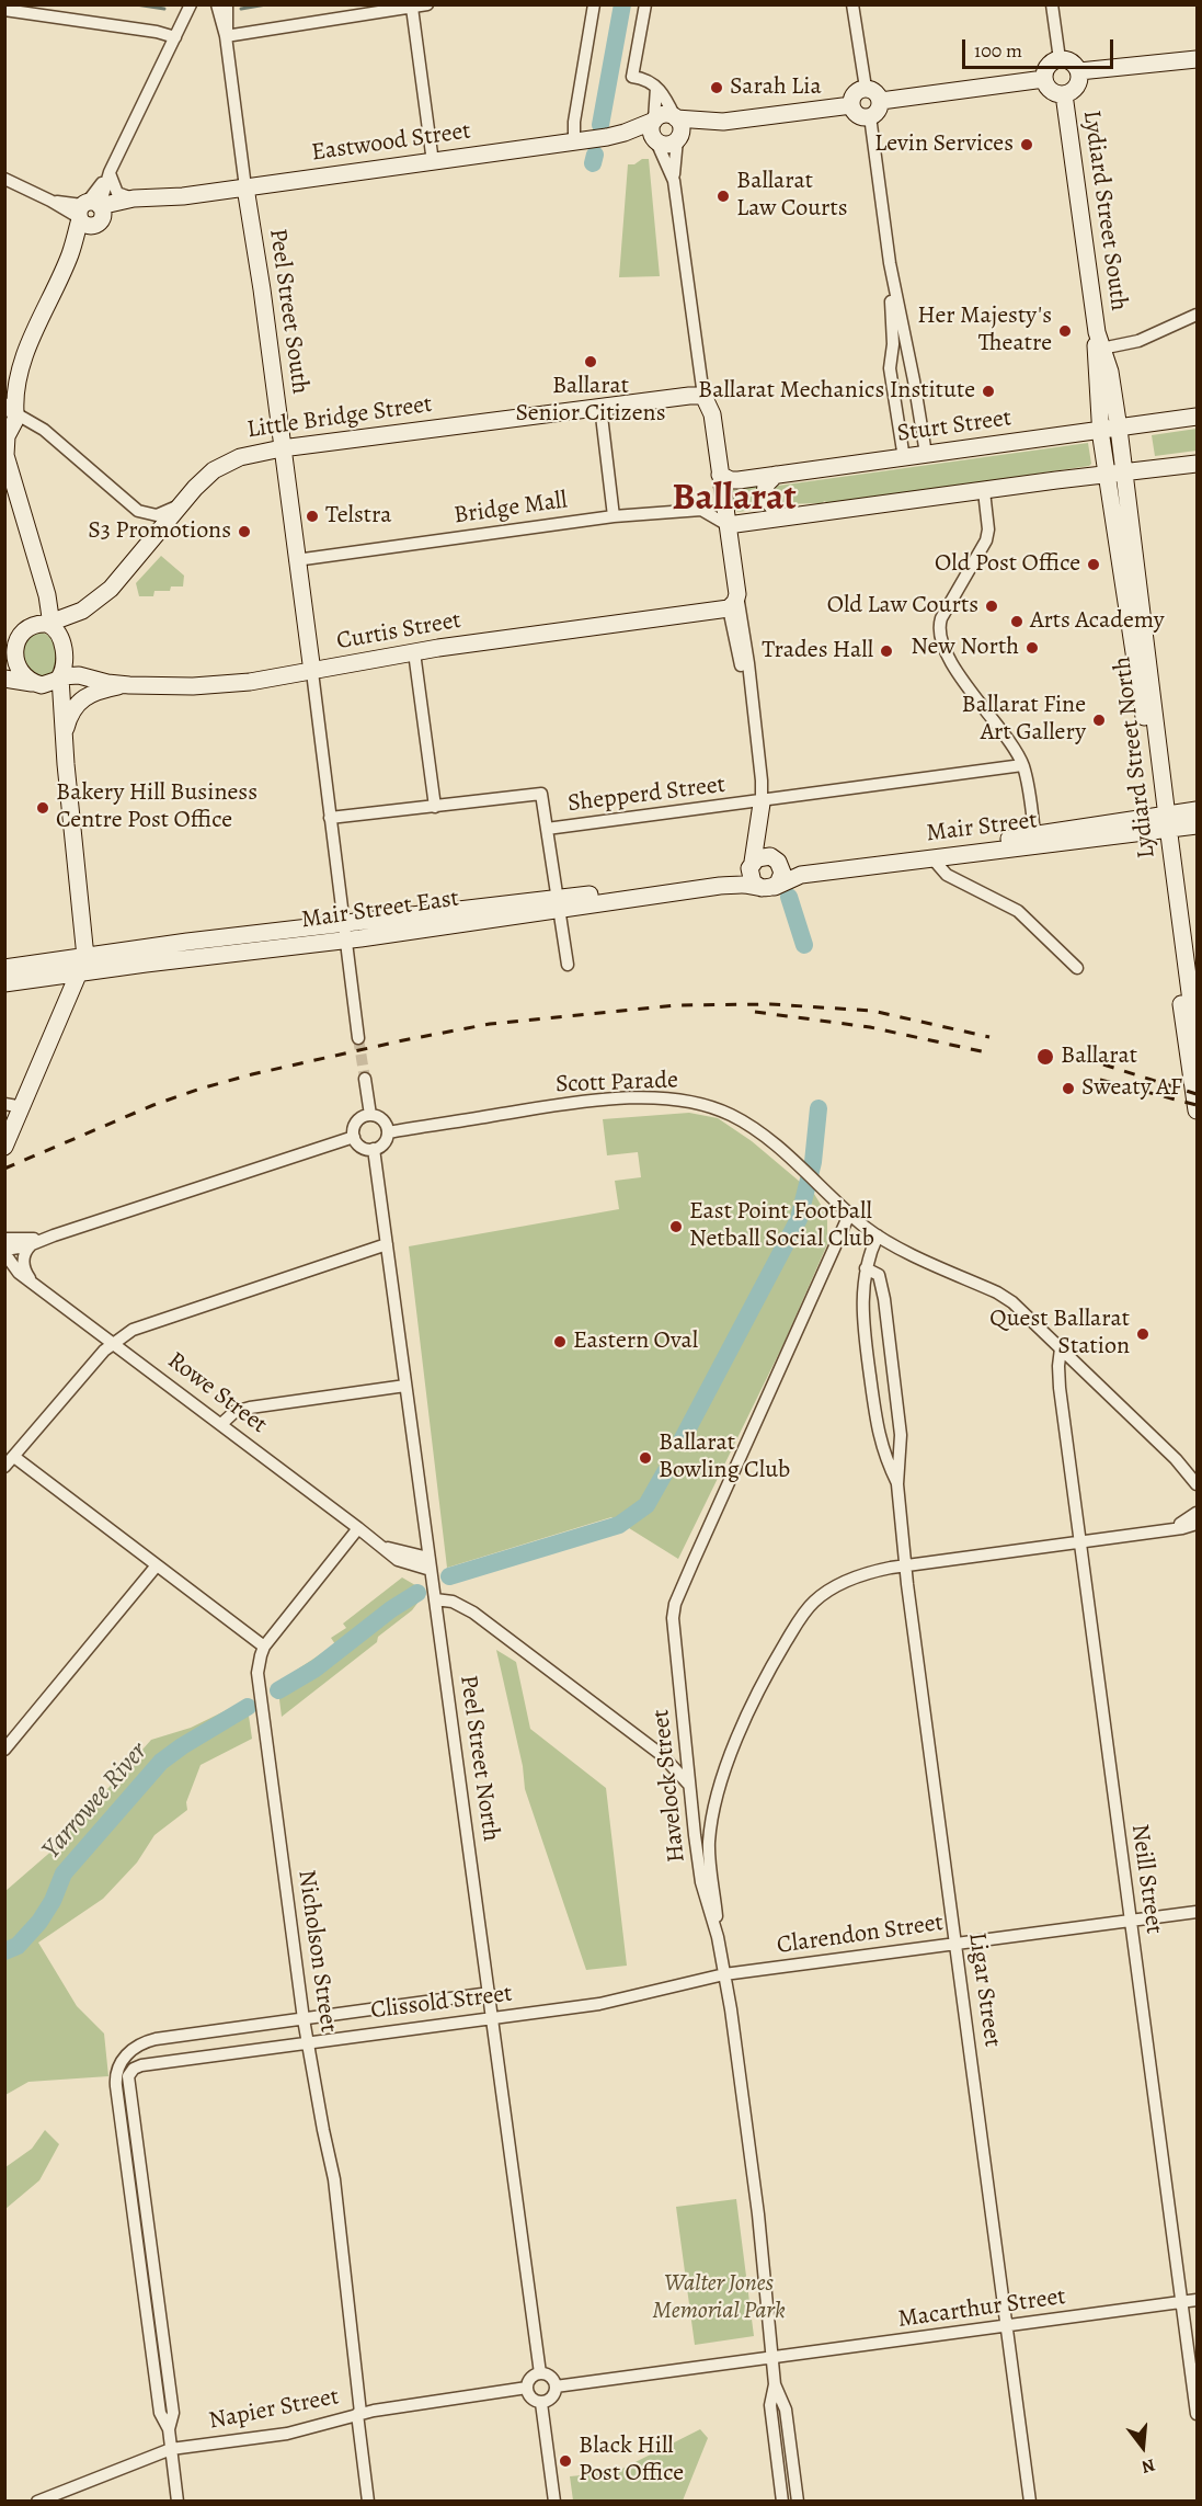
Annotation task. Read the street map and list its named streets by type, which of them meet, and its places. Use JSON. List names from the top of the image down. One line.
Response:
{"streets":{"street":["Eastwood Street","Lydiard Street South","Peel Street South","Little Bridge Street","Sturt Street","Bridge Mall","Curtis Street","Lydiard Street North","Shepperd Street","Mair Street","Mair Street East","Scott Parade","Rowe Street","Peel Street North","Havelock Street","Neill Street","Clarendon Street","Nicholson Street","Ligar Street","Clissold Street","Macarthur Street","Napier Street"]},"crossings":[["Eastwood Street","Peel Street South"],["Lydiard Street South","Sturt Street"],["Lydiard Street South","Lydiard Street North"],["Peel Street South","Little Bridge Street"],["Peel Street South","Bridge Mall"],["Peel Street South","Curtis Street"],["Little Bridge Street","Curtis Street"],["Sturt Street","Lydiard Street North"],["Lydiard Street North","Mair Street"],["Mair Street","Mair Street East"],["Scott Parade","Peel Street North"],["Scott Parade","Havelock Street"],["Scott Parade","Neill Street"],["Scott Parade","Ligar Street"],["Rowe Street","Peel Street North"],["Rowe Street","Nicholson Street"],["Peel Street North","Clissold Street"],["Peel Street North","Napier Street"],["Havelock Street","Clarendon Street"],["Havelock Street","Clissold Street"],["Havelock Street","Macarthur Street"],["Neill Street","Clarendon Street"],["Neill Street","Macarthur Street"],["Clarendon Street","Ligar Street"],["Clarendon Street","Clissold Street"],["Nicholson Street","Clissold Street"],["Nicholson Street","Napier Street"],["Ligar Street","Macarthur Street"]],"districts":["Ballarat"],"water":["Yarrowee River"],"parks":["Walter Jones Memorial Park"],"places":["Sarah Lia","Levin Services","Ballarat Law Courts","Her Majesty's Theatre","Ballarat Senior Citizens","Ballarat Mechanics Institute","Telstra","S3 Promotions","Old Post Office","Old Law Courts","Arts Academy","New North","Trades Hall","Ballarat Fine Art Gallery","Bakery Hill Business Centre Post Office","Ballarat","Sweaty AF","East Point Football Netball Social Club","Quest Ballarat Station","Eastern Oval","Ballarat Bowling Club","Black Hill Post Office"],"scale_bar":"100 m","north":"bottom"}
